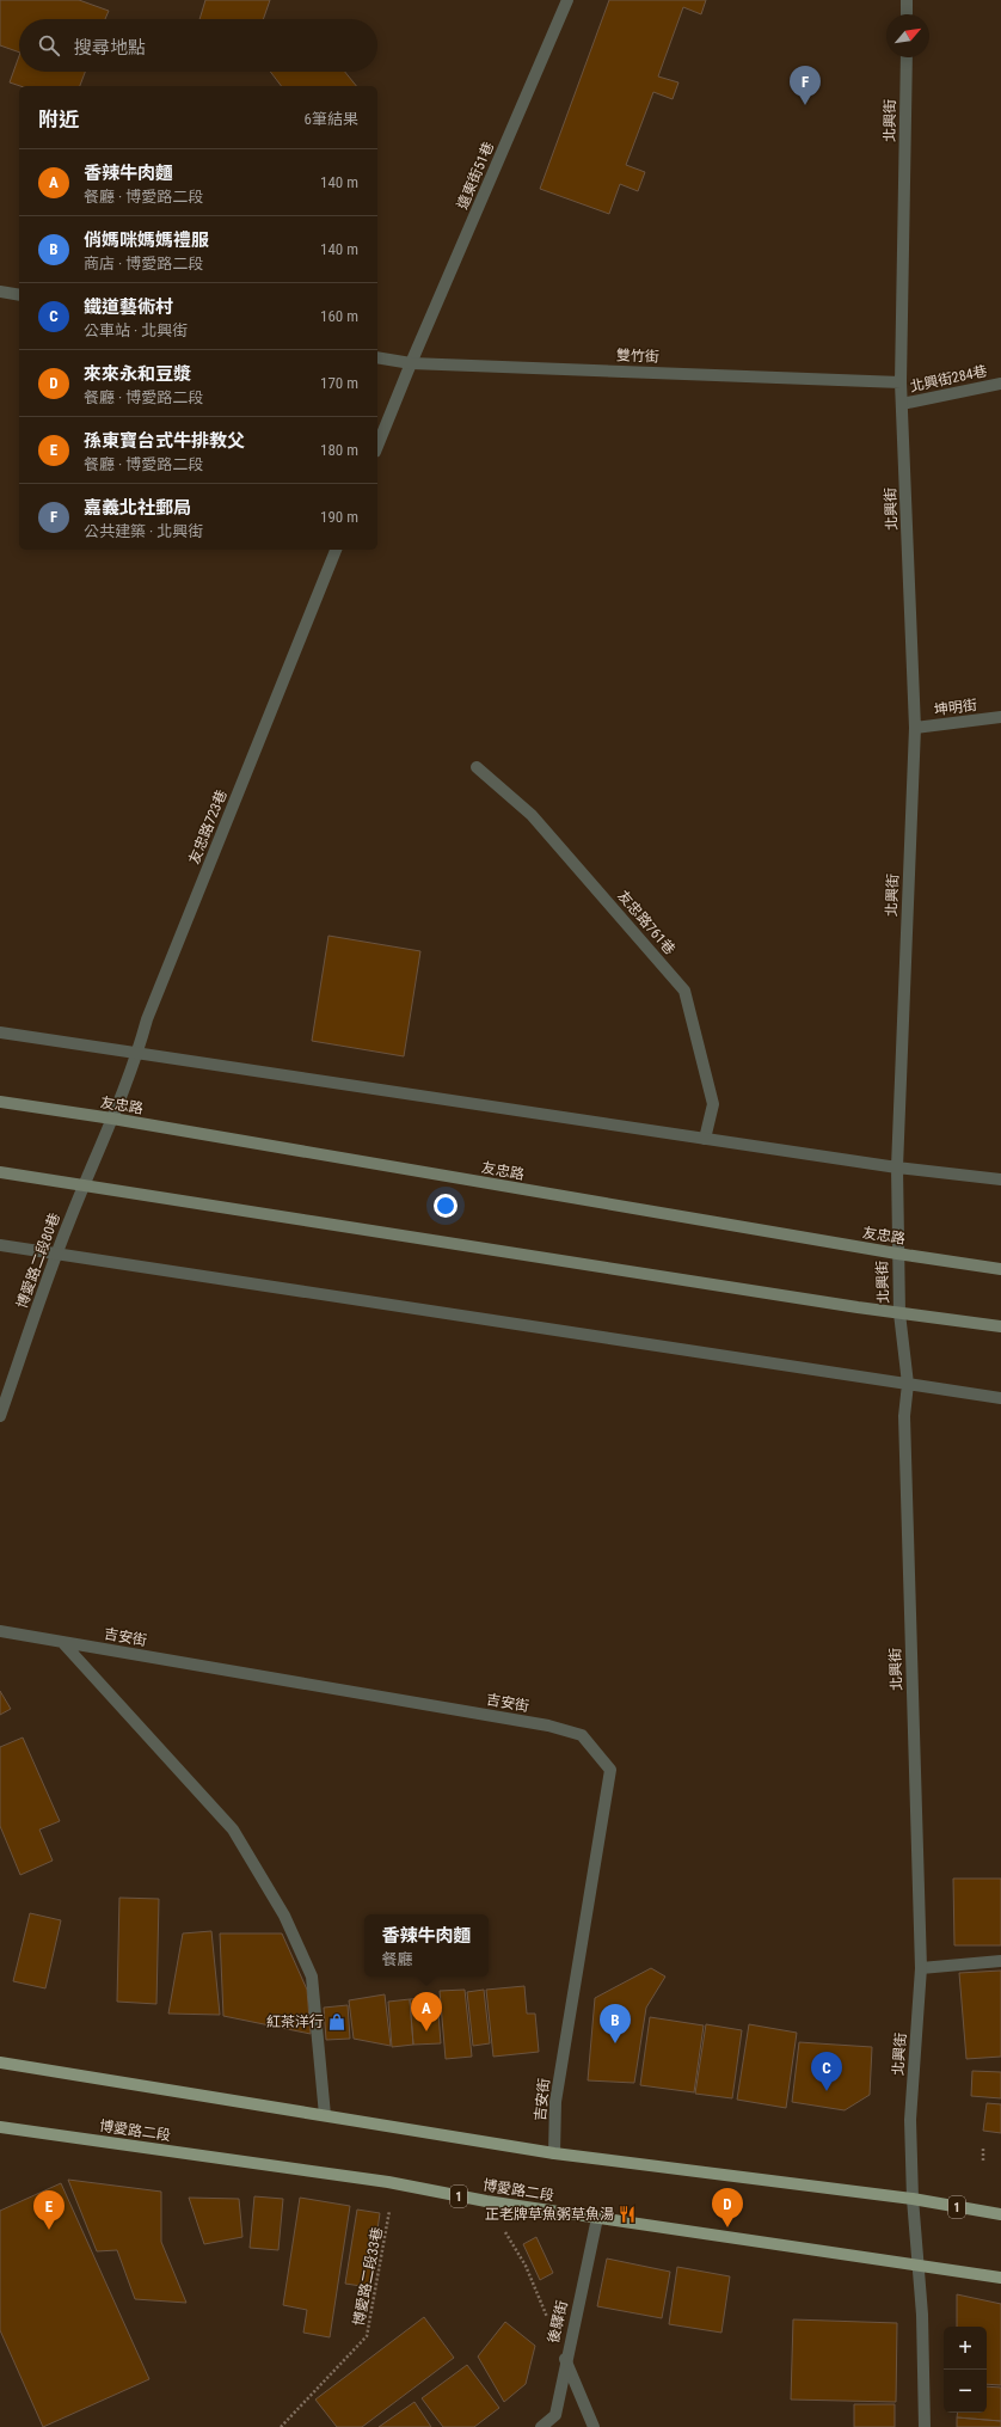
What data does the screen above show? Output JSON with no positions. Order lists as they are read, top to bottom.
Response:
{
  "streets": {
    "main road": ["博愛路二段", "1"],
    "street": [
      "北興街",
      "遠東街51巷",
      "雙竹街",
      "北興街284巷",
      "坤明街",
      "友忠路723巷",
      "友忠路761巷",
      "友忠路",
      "博愛路二段80巷",
      "吉安街",
      "後驛街"
    ],
    "path": ["博愛路二段33巷"]
  },
  "crossings": [
    ["北興街", "雙竹街"],
    ["北興街", "北興街284巷"],
    ["北興街", "坤明街"],
    ["北興街", "友忠路"],
    ["北興街", "博愛路二段"],
    ["北興街", "1"],
    ["遠東街51巷", "雙竹街"],
    ["友忠路723巷", "友忠路"],
    ["友忠路723巷", "博愛路二段80巷"],
    ["友忠路", "博愛路二段80巷"],
    ["吉安街", "1"],
    ["博愛路二段", "1"],
    ["博愛路二段", "博愛路二段33巷"],
    ["博愛路二段", "後驛街"]
  ],
  "places": {
    "shop": ["紅茶洋行"],
    "restaurant": ["正老牌草魚粥草魚湯"]
  },
  "north": "top right",
  "page": {
    "search": "搜尋地點",
    "pins": [
      "F",
      "A",
      "B",
      "C",
      "D",
      "E"
    ],
    "heading": ["附近", "6筆結果"],
    "list": [
      {
        "mark": "A",
        "name": "香辣牛肉麵",
        "note": "餐廳 · 博愛路二段",
        "value": "140 m"
      },
      {
        "mark": "B",
        "name": "俏媽咪媽媽禮服",
        "note": "商店 · 博愛路二段",
        "value": "140 m"
      },
      {
        "mark": "C",
        "name": "鐵道藝術村",
        "note": "公車站 · 北興街",
        "value": "160 m"
      },
      {
        "mark": "D",
        "name": "來來永和豆漿",
        "note": "餐廳 · 博愛路二段",
        "value": "170 m"
      },
      {
        "mark": "E",
        "name": "孫東寶台式牛排教父",
        "note": "餐廳 · 博愛路二段",
        "value": "180 m"
      },
      {
        "mark": "F",
        "name": "嘉義北社郵局",
        "note": "公共建築 · 北興街",
        "value": "190 m"
      }
    ],
    "popup": ["香辣牛肉麵", "餐廳"],
    "map_buttons": ["+", "−"]
  }
}
